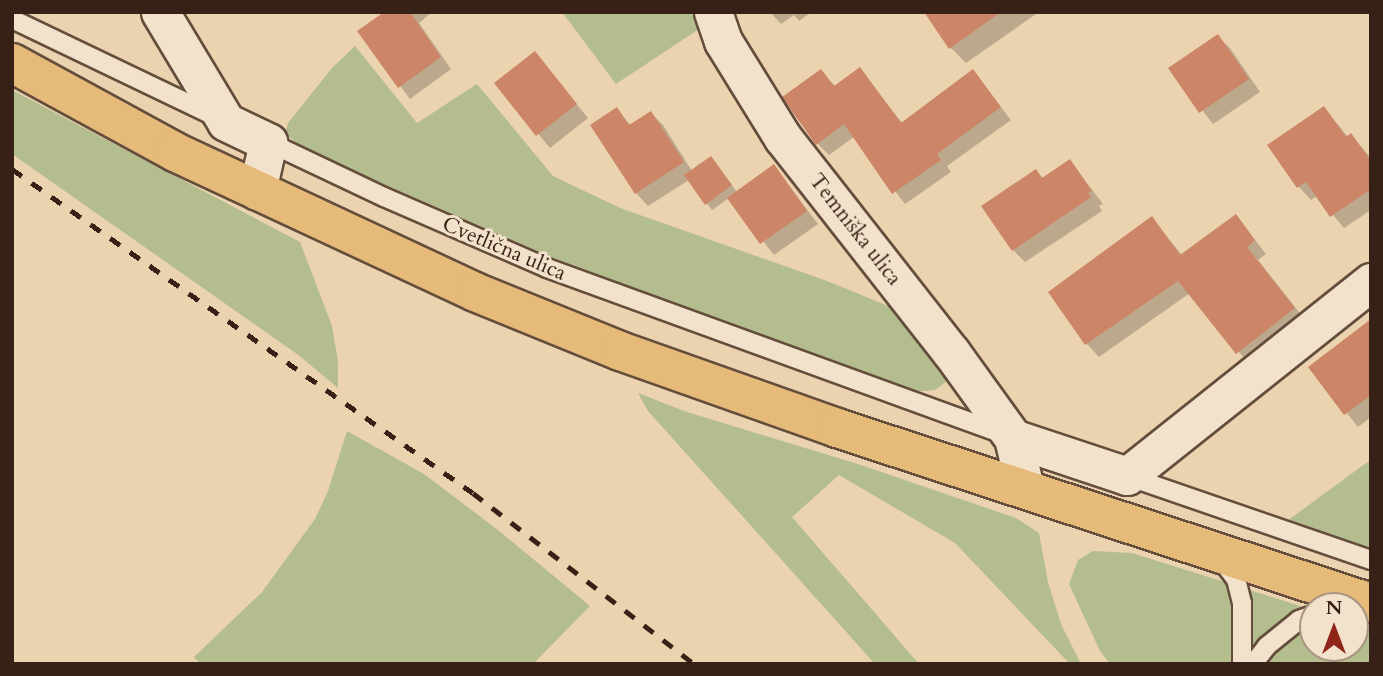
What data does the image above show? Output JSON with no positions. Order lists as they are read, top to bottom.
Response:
{
  "streets": {
    "street": ["Temniška ulica", "Cvetlična ulica"]
  },
  "crossings": [
    ["Temniška ulica", "Cvetlična ulica"]
  ],
  "north": "top"
}
